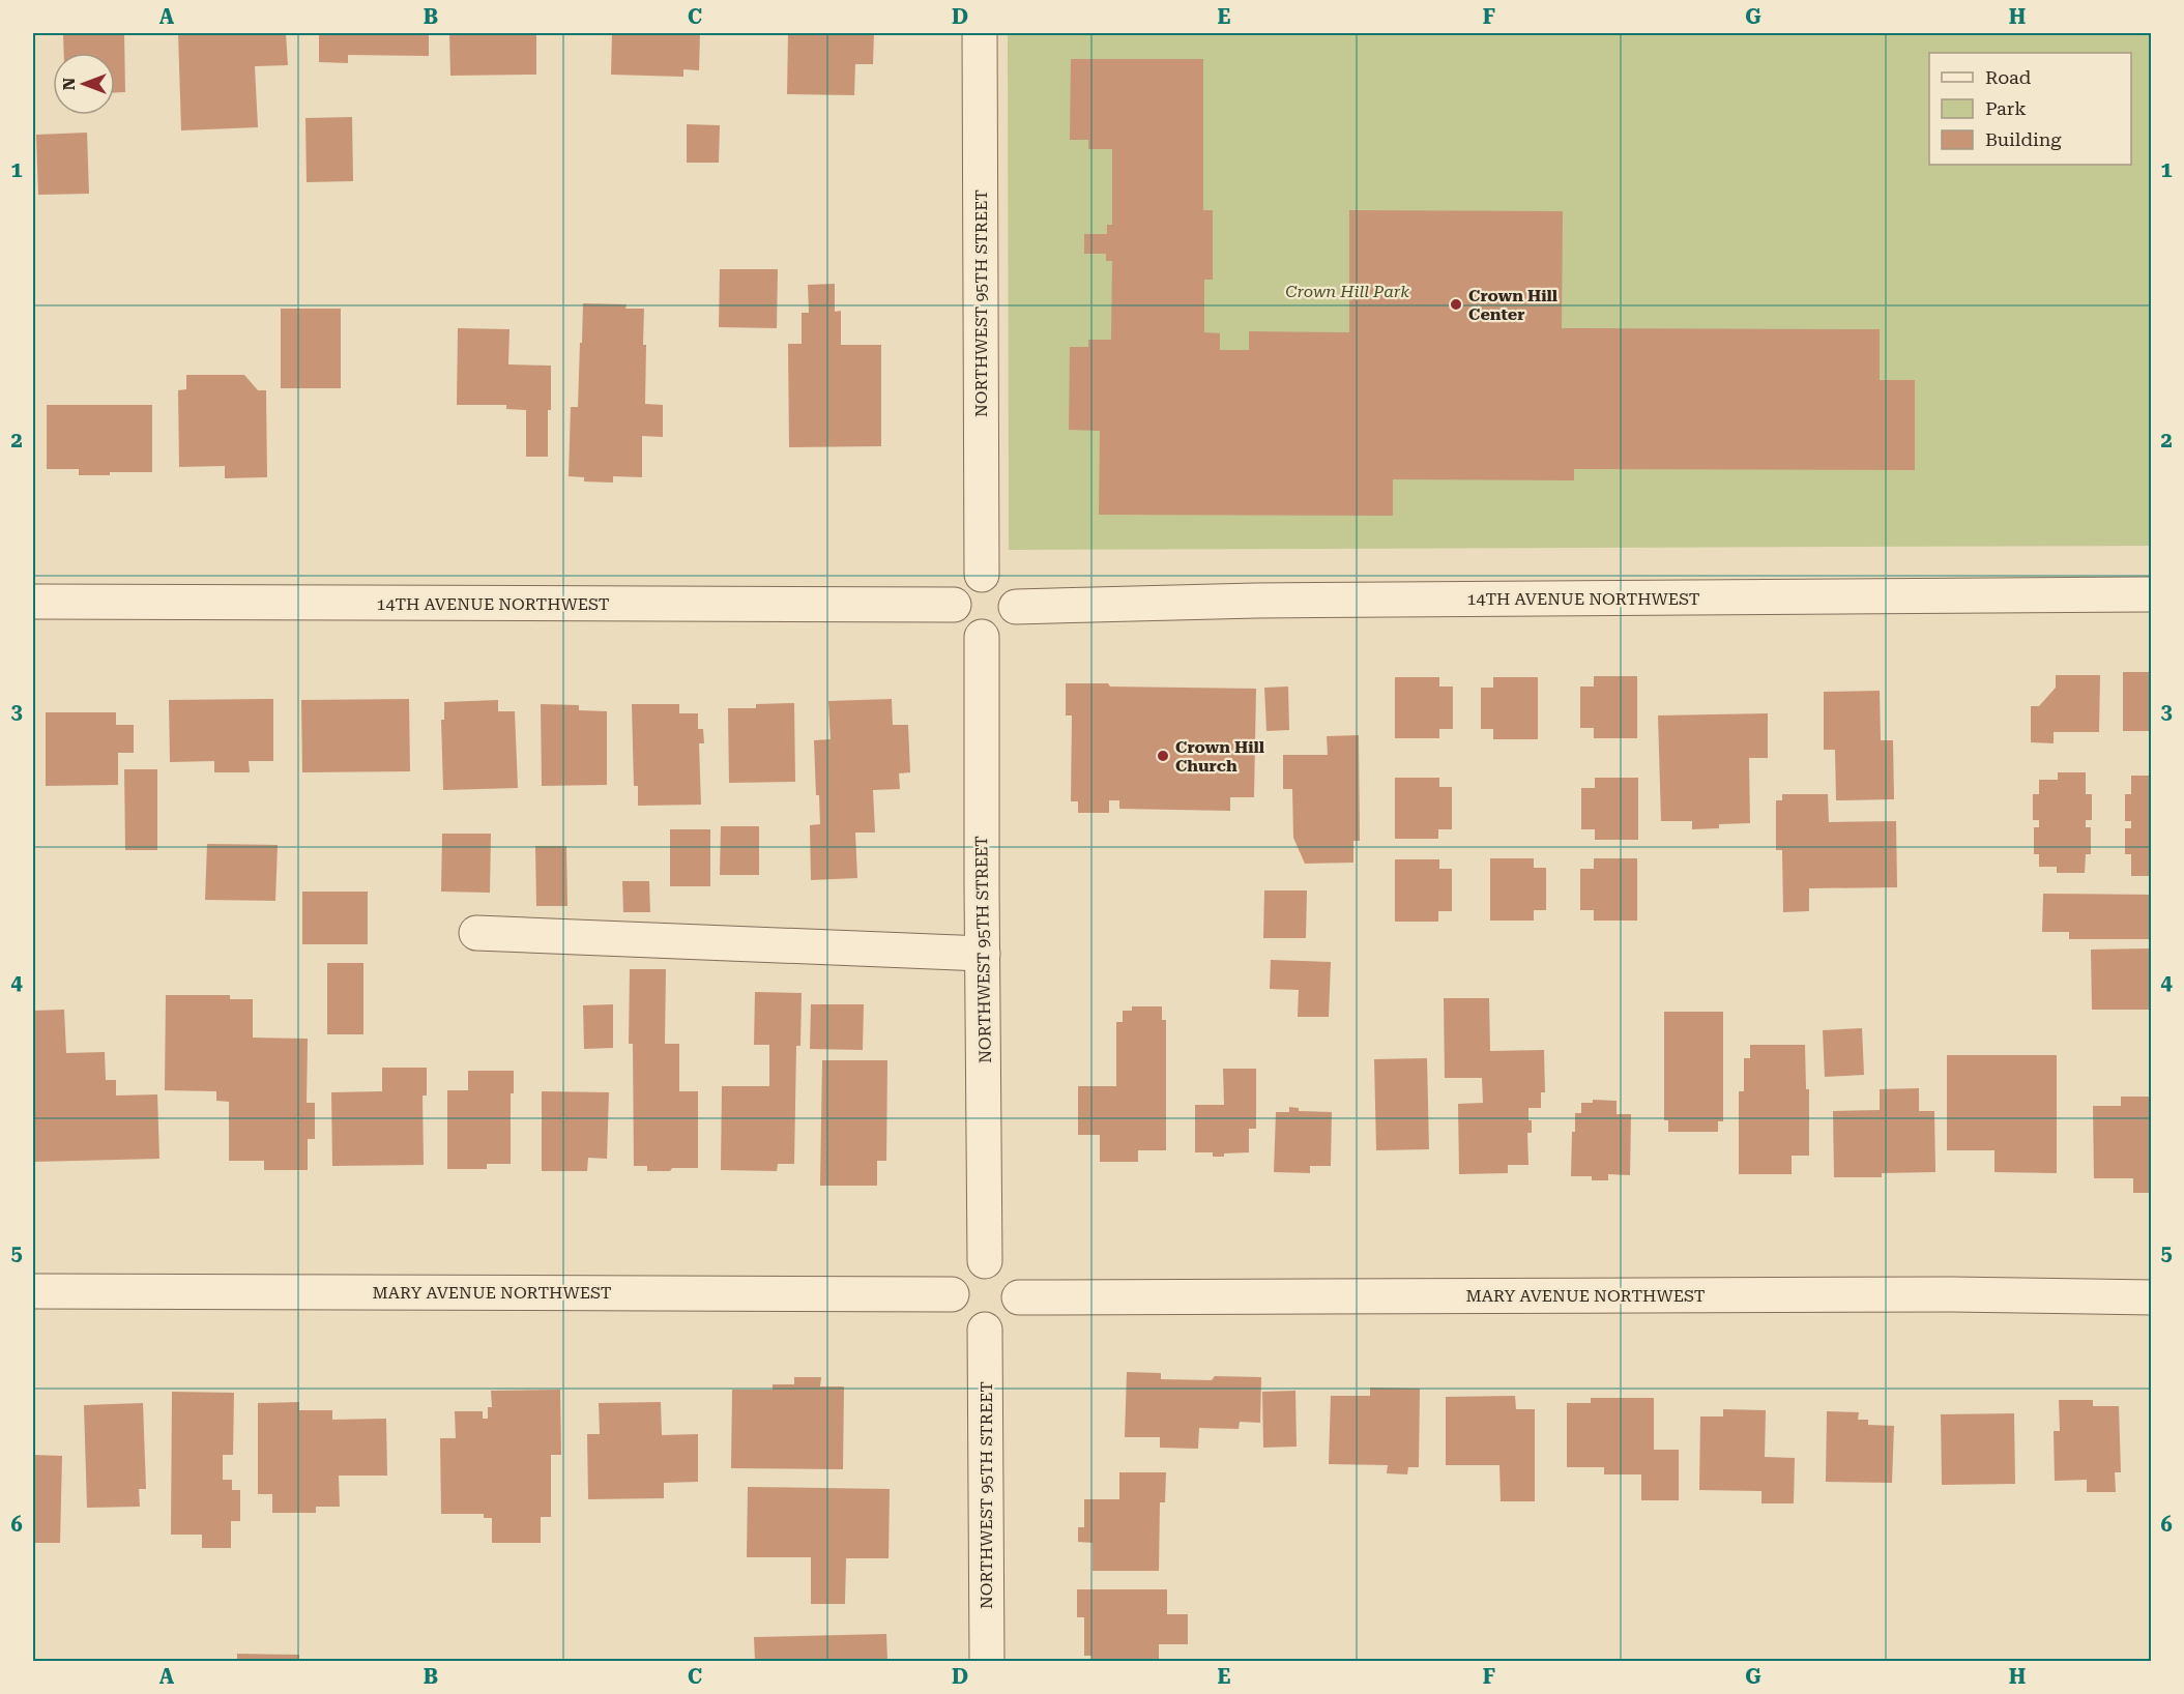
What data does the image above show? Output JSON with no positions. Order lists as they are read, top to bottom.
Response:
{
  "streets": {
    "street": ["NORTHWEST 95TH STREET", "14TH AVENUE NORTHWEST", "MARY AVENUE NORTHWEST"]
  },
  "crossings": [
    ["NORTHWEST 95TH STREET", "14TH AVENUE NORTHWEST"],
    ["NORTHWEST 95TH STREET", "MARY AVENUE NORTHWEST"]
  ],
  "parks": ["Crown Hill Park"],
  "places": ["Crown Hill Center", "Crown Hill Church"],
  "legend": ["Road", "Park", "Building"],
  "north": "left",
  "grid": {
    "columns": [
      "A",
      "B",
      "C",
      "D",
      "E",
      "F",
      "G",
      "H"
    ],
    "rows": [
      "1",
      "2",
      "3",
      "4",
      "5",
      "6"
    ]
  }
}
